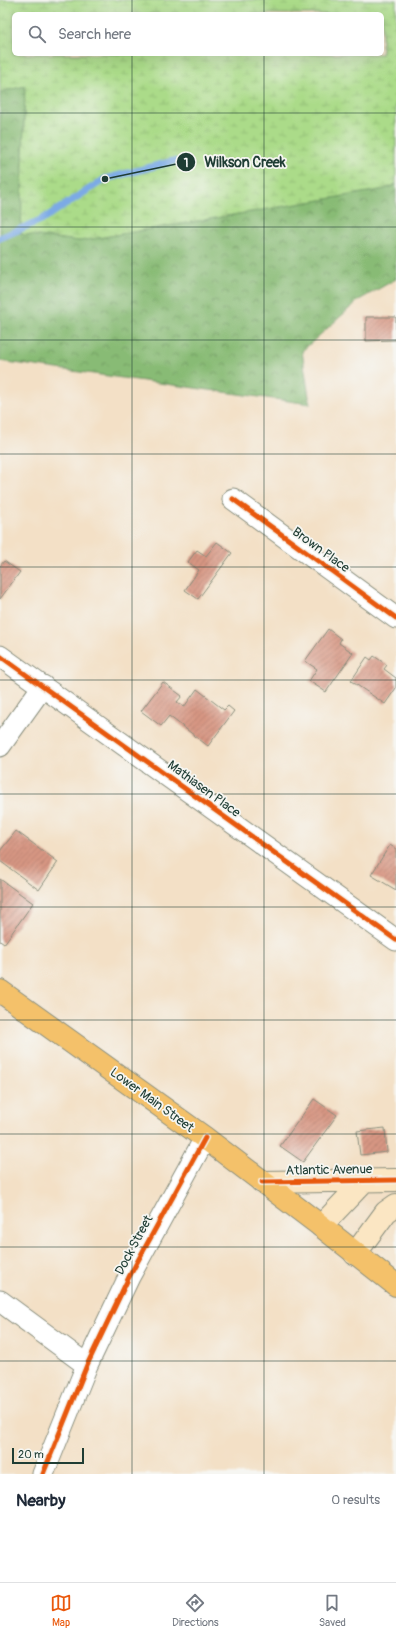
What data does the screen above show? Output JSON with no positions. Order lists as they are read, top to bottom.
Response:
{
  "streets": {
    "main road": ["Lower Main Street"],
    "street": [
      "Brown Place",
      "Mathiasen Place",
      "Atlantic Avenue",
      "Dock Street"
    ]
  },
  "crossings": [
    ["Lower Main Street", "Atlantic Avenue"],
    ["Lower Main Street", "Dock Street"]
  ],
  "places": ["Wilkson Creek"],
  "scale_bar": "20 m",
  "page": {
    "search": "Search here",
    "scale": "20 m",
    "heading": ["Nearby", "0 results"],
    "nav": ["Map", "Directions", "Saved"]
  }
}
